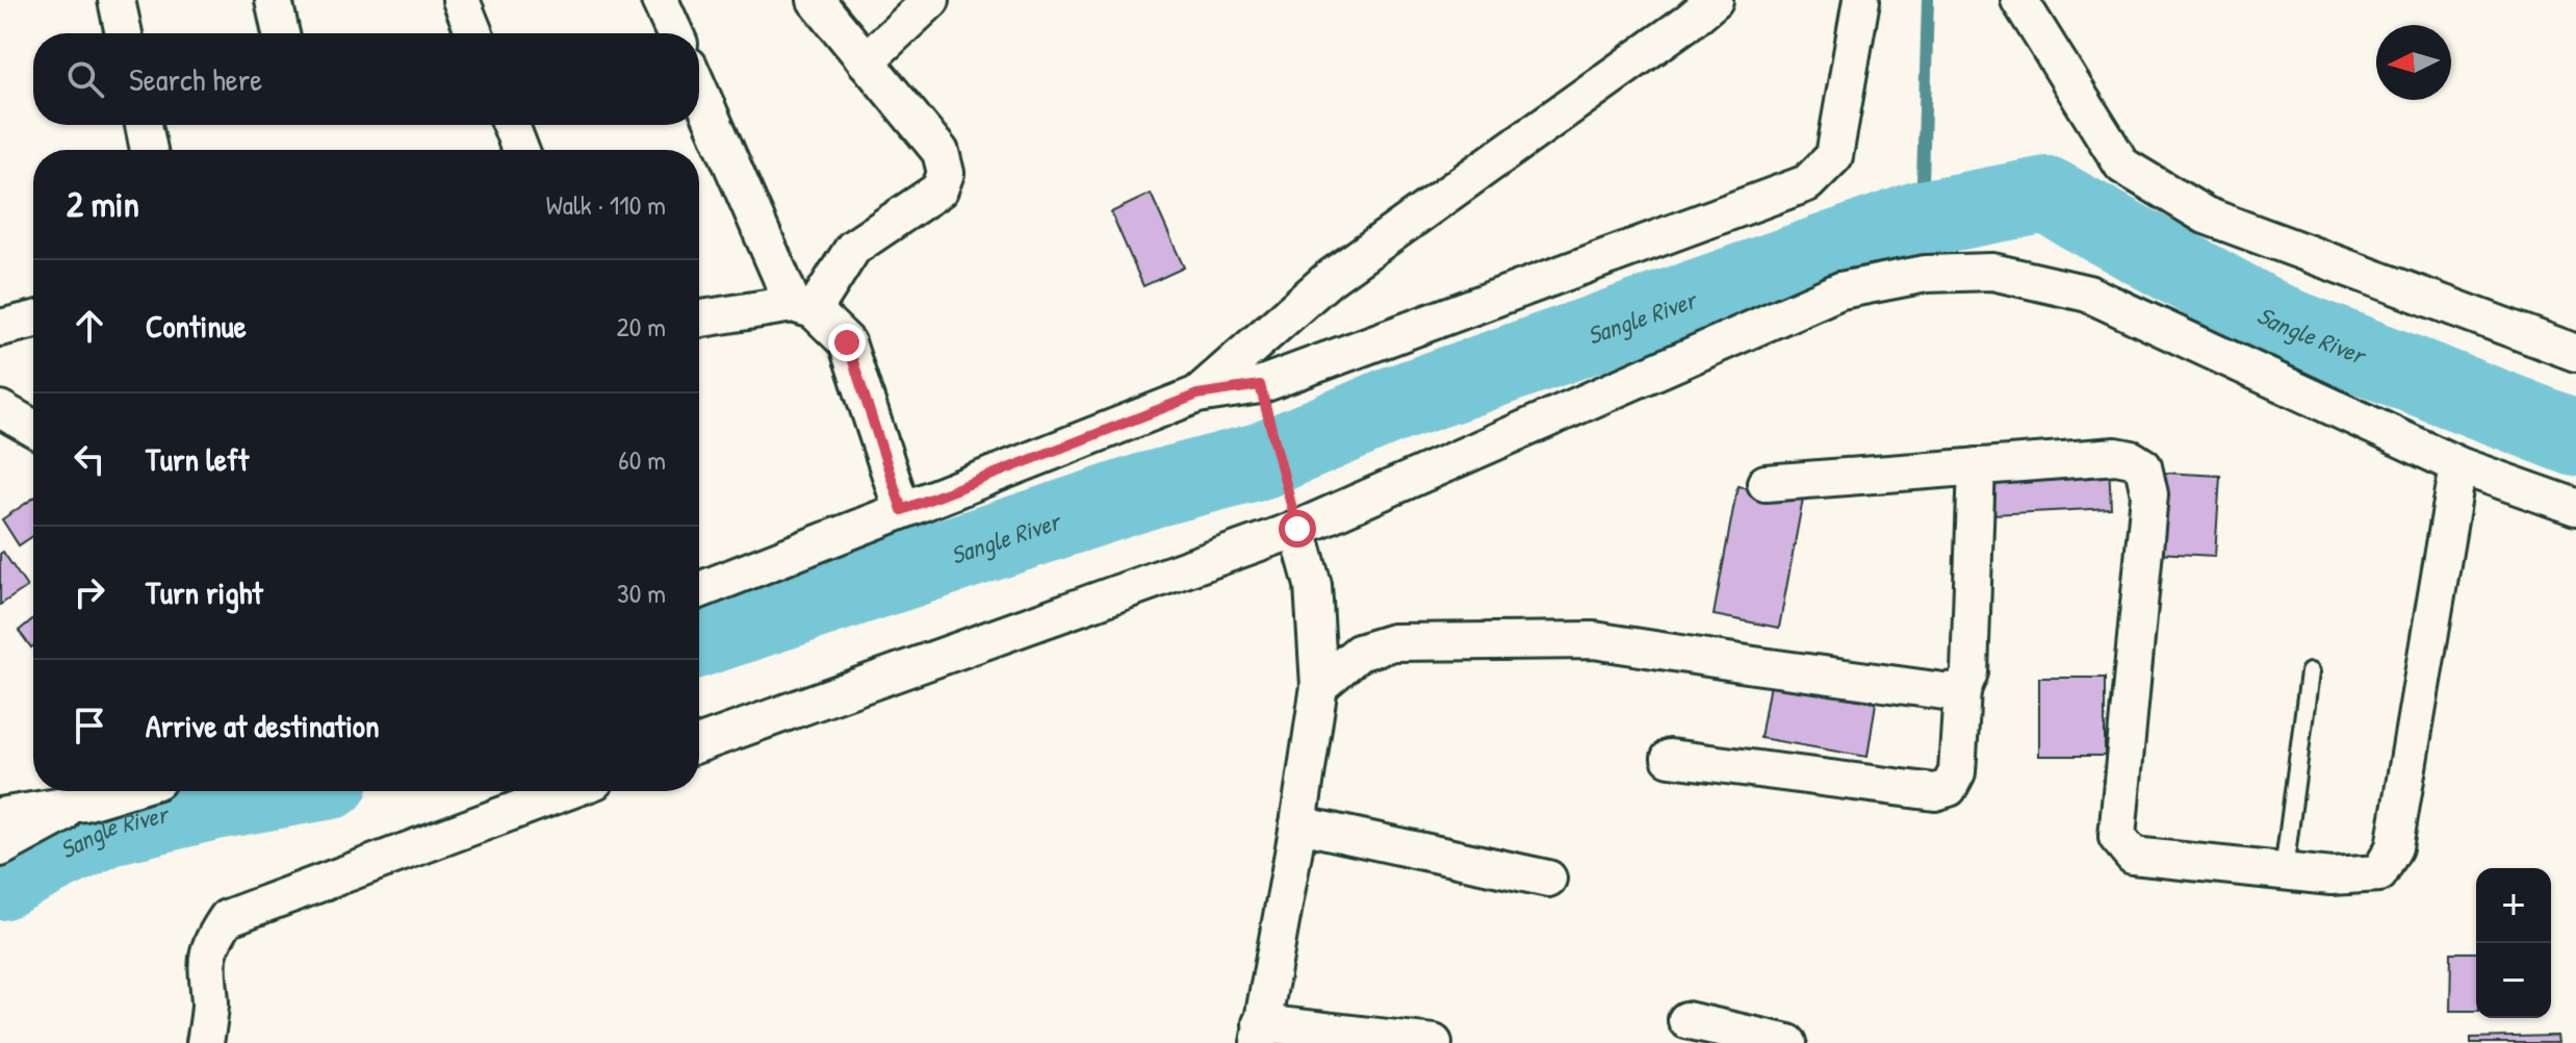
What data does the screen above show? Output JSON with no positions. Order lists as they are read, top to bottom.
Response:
{
  "water": ["Sangle River"],
  "north": "left",
  "page": {
    "search": "Search here",
    "heading": ["2 min", "Walk · 110 m"],
    "list": [
      ["Continue", "20 m"],
      ["Turn left", "60 m"],
      ["Turn right", "30 m"],
      "Arrive at destination"
    ],
    "map_buttons": ["+", "−"]
  }
}
